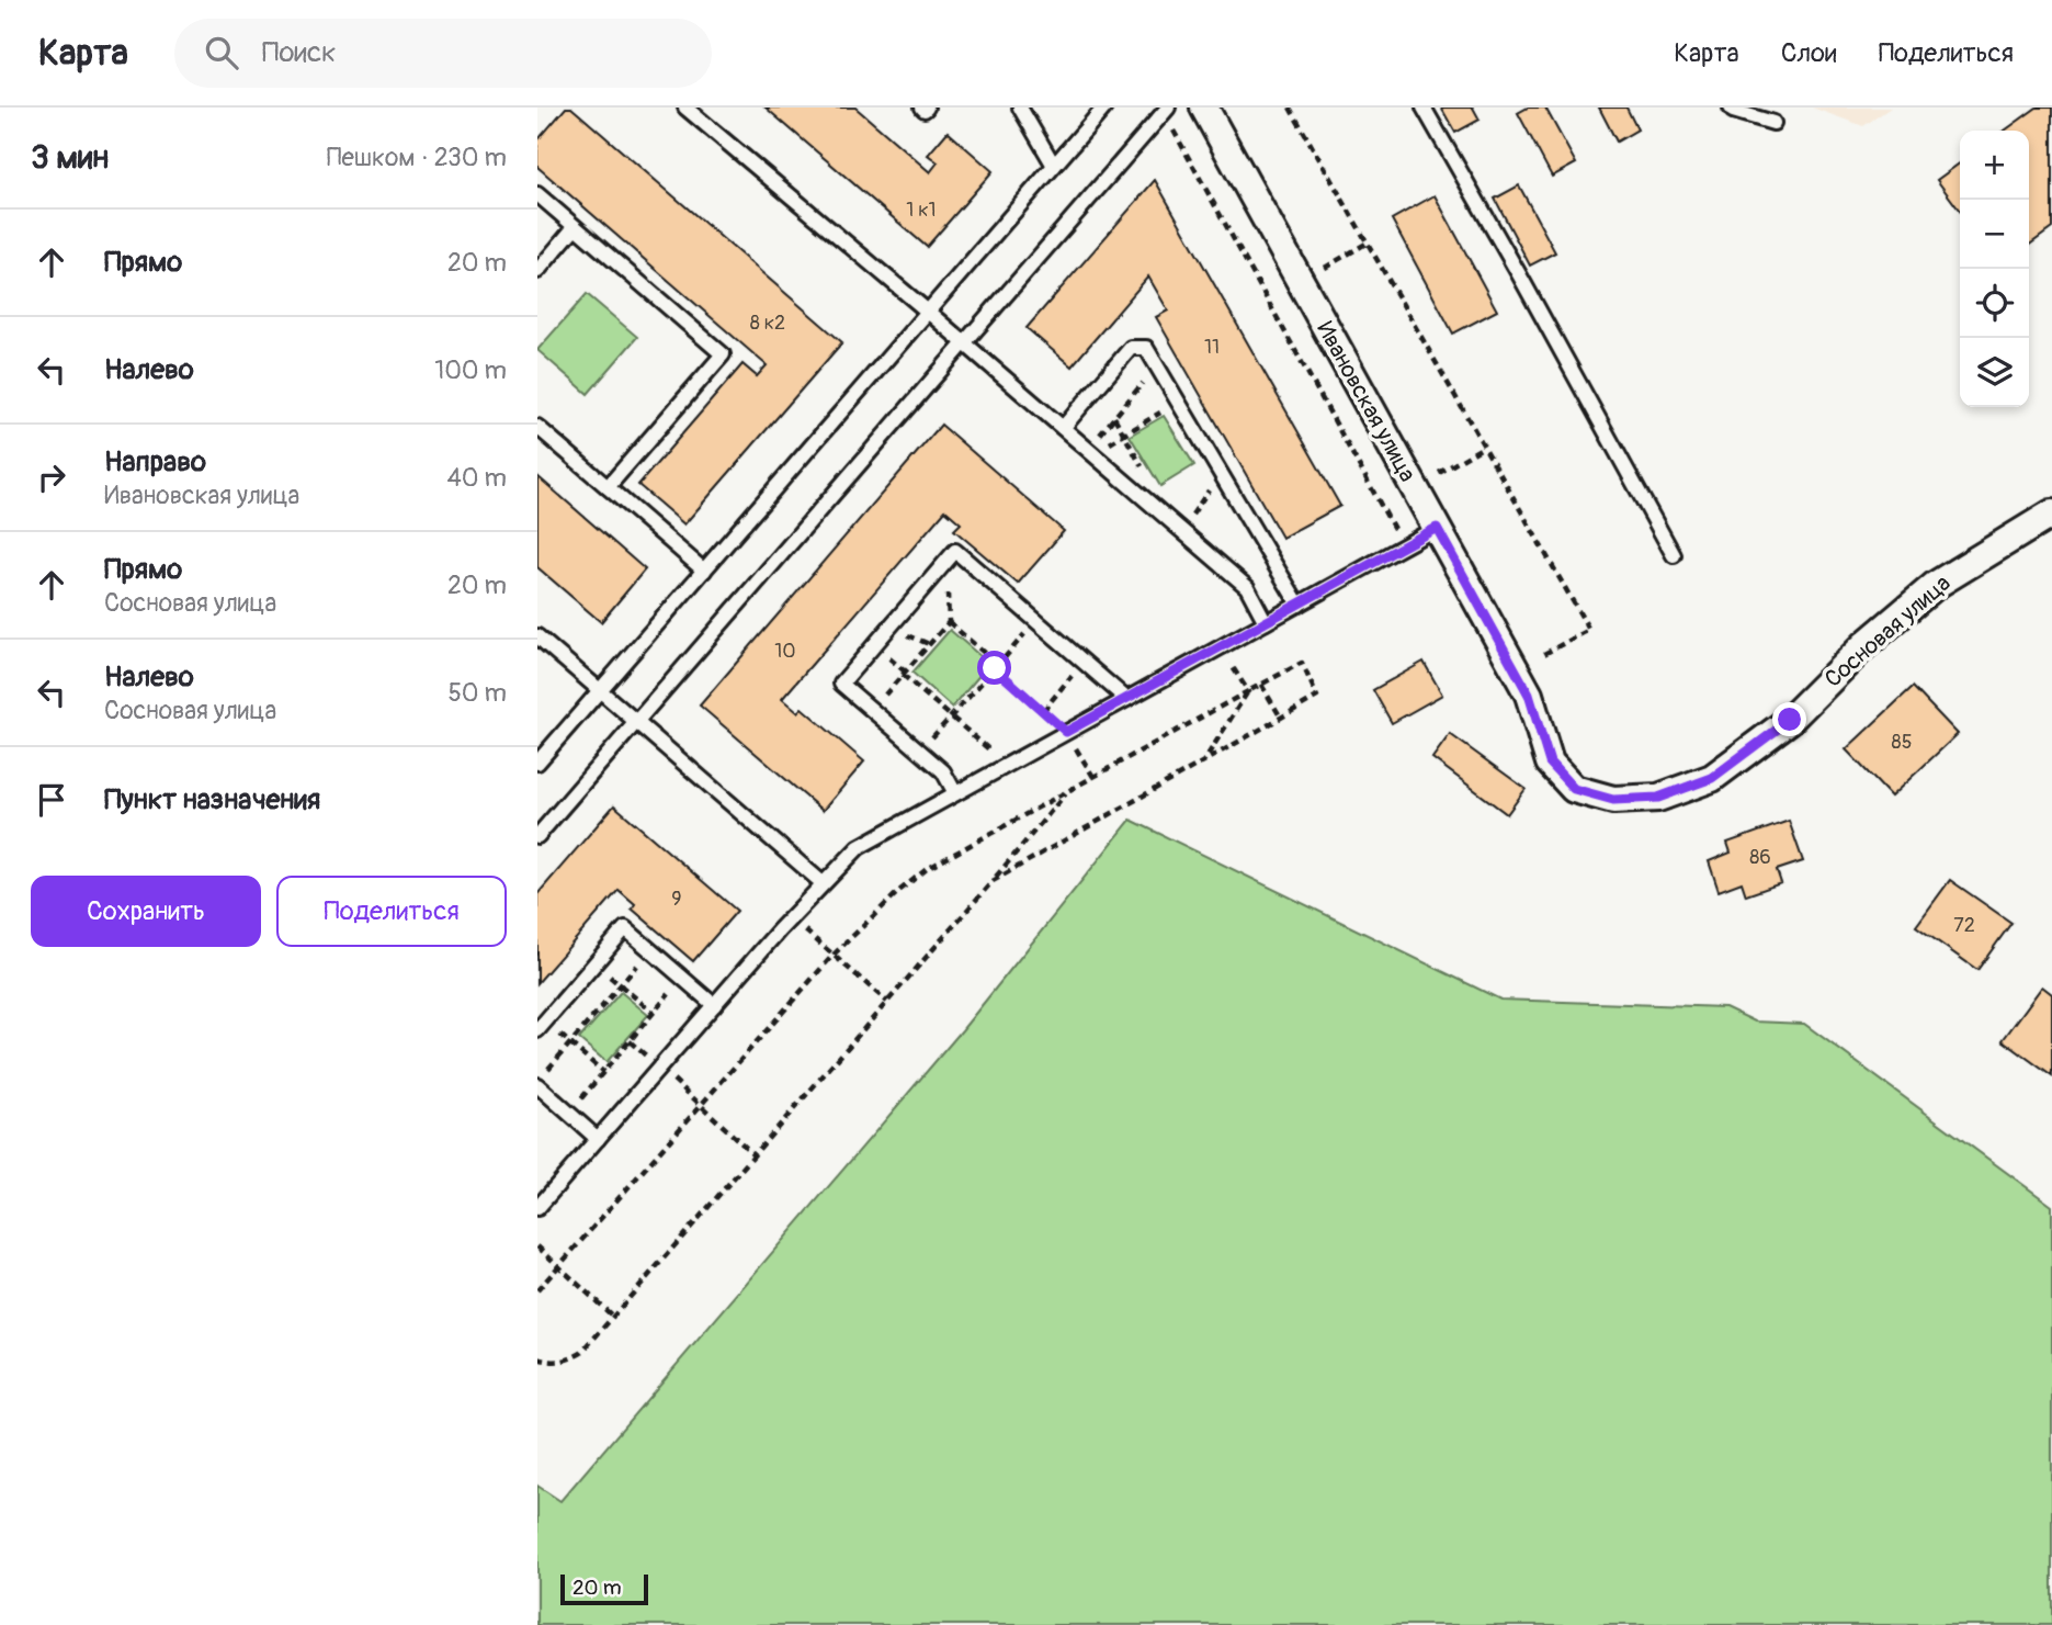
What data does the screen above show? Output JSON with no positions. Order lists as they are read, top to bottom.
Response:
{
  "streets": {
    "street": ["Ивановская улица", "Сосновая улица"]
  },
  "crossings": [
    ["Ивановская улица", "Сосновая улица"]
  ],
  "house_numbers": [
    "1 к1",
    "8 к2",
    "11",
    "10",
    "85",
    "86",
    "9",
    "72"
  ],
  "scale_bar": "20 m",
  "page": {
    "header": "Карта",
    "search": "Поиск",
    "nav": ["Карта", "Слои", "Поделиться"],
    "heading": ["3 мин", "Пешком · 230 m"],
    "map_buttons": ["+", "−"],
    "list": [
      ["Прямо", "20 m"],
      ["Налево", "100 m"],
      ["Направо", "Ивановская улица", "40 m"],
      ["Прямо", "Сосновая улица", "20 m"],
      ["Налево", "Сосновая улица", "50 m"],
      "Пункт назначения"
    ],
    "buttons": ["Сохранить", "Поделиться"],
    "scale": "20 m"
  }
}
